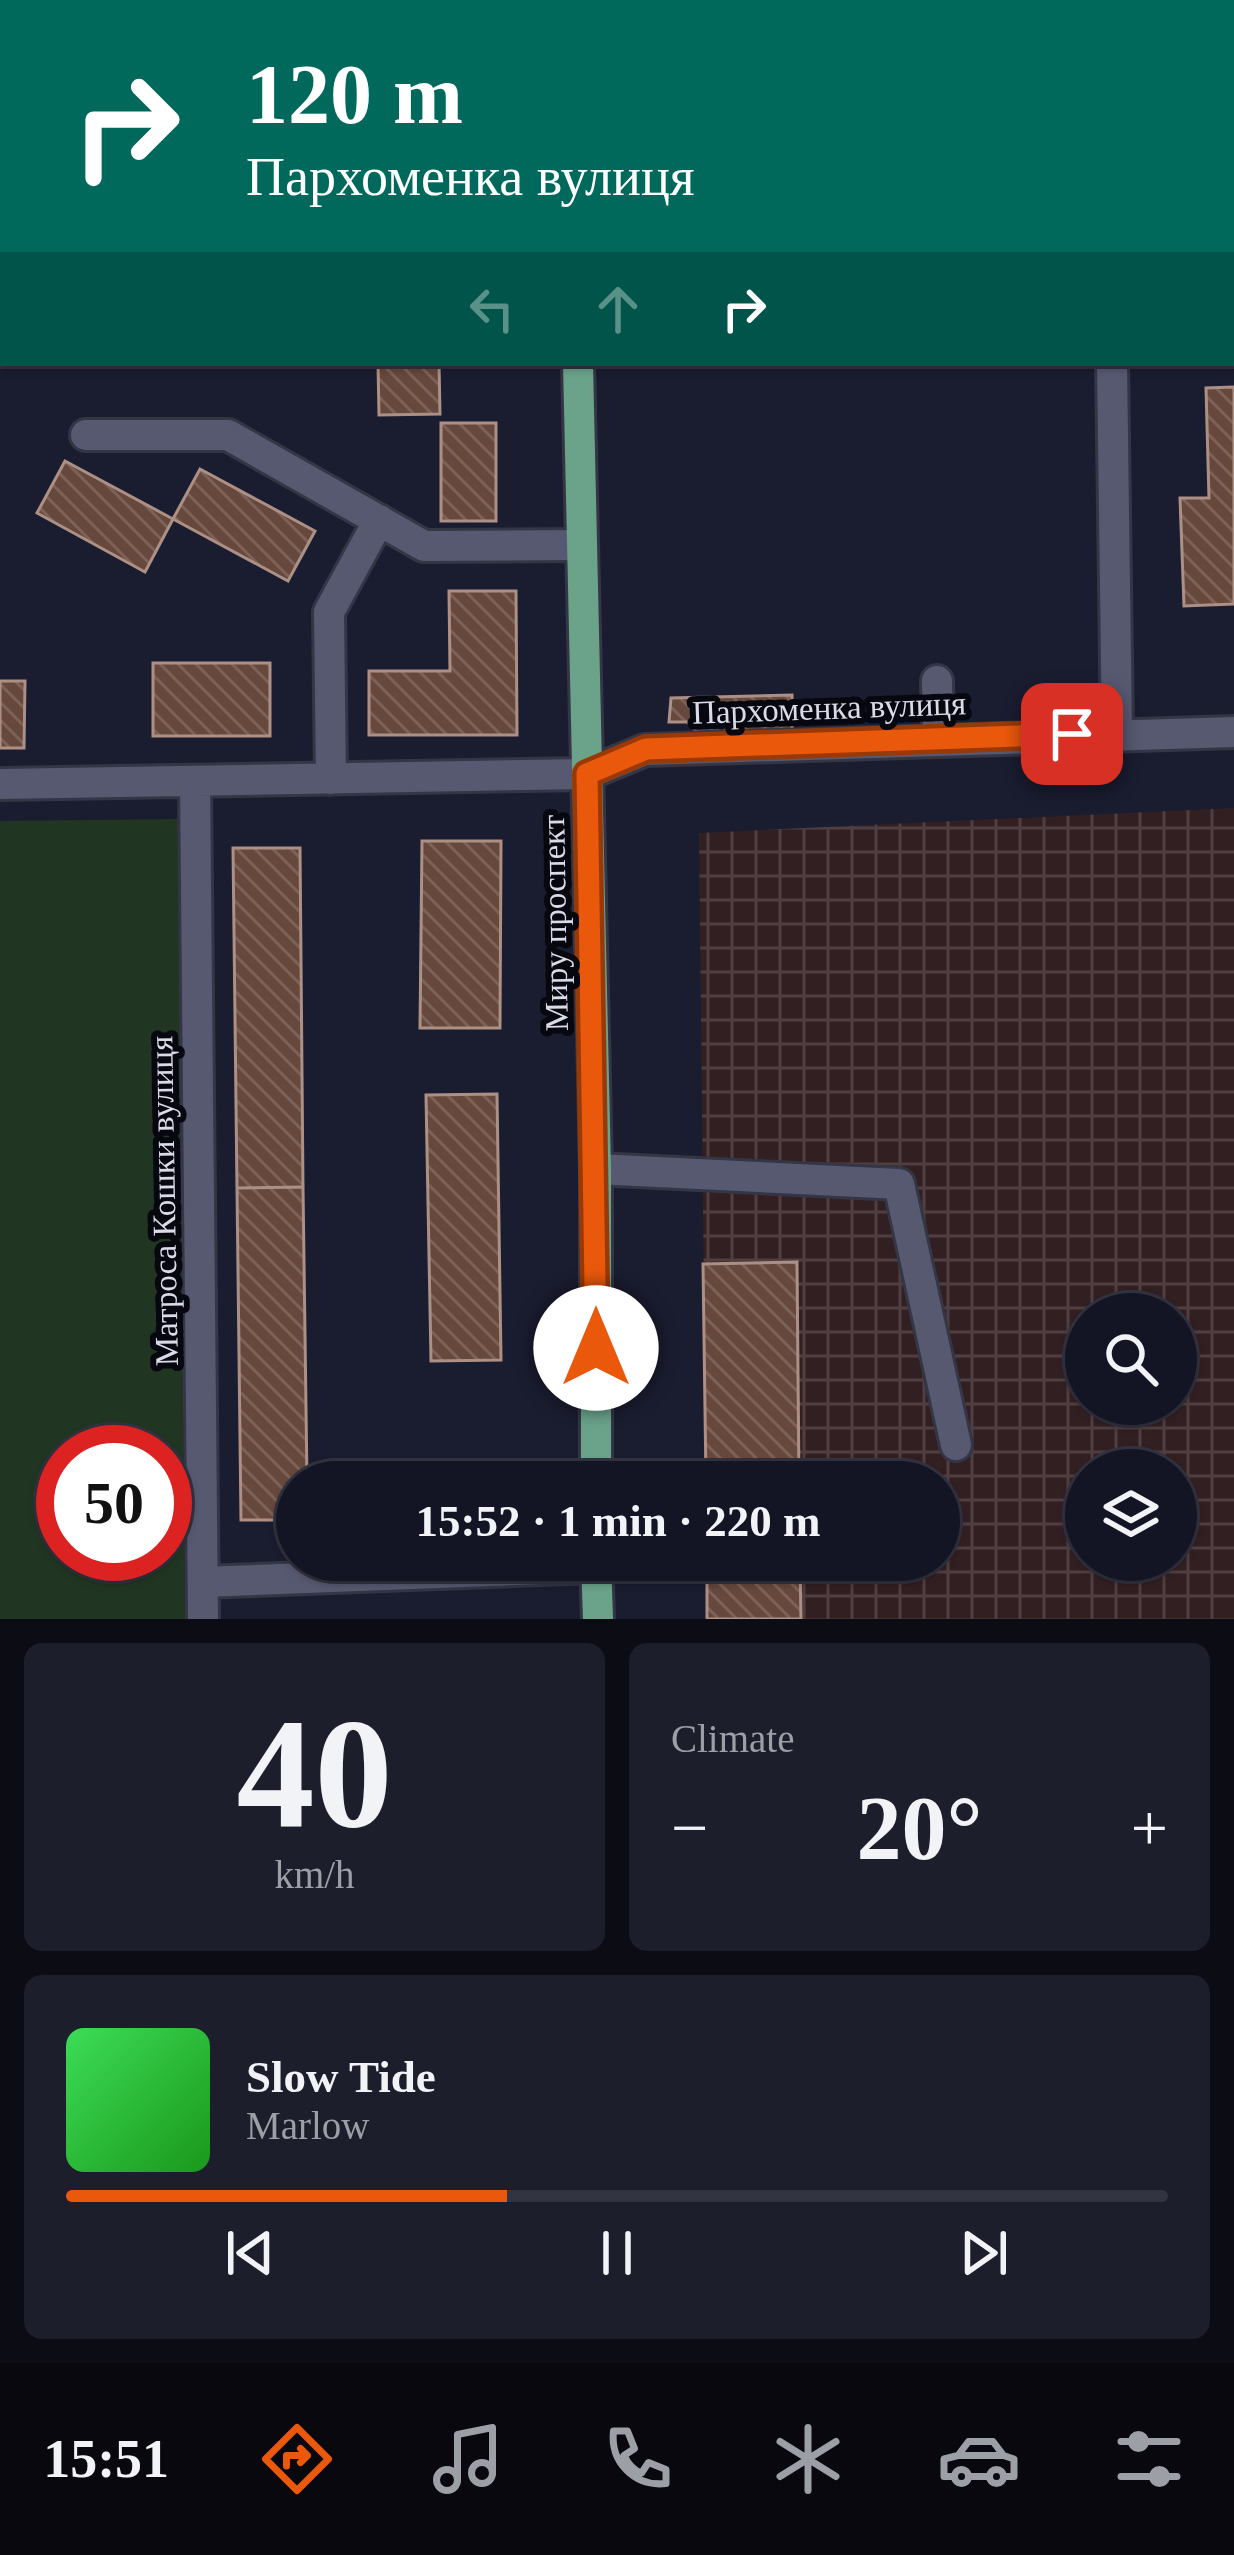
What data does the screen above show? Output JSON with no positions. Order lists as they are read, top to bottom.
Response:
{
  "streets": {
    "main road": ["Миру проспект"],
    "street": ["Пархоменка вулиця", "Матроса Кошки вулиця"]
  },
  "crossings": [
    ["Пархоменка вулиця", "Миру проспект"],
    ["Пархоменка вулиця", "Матроса Кошки вулиця"]
  ],
  "page": {
    "turn": ["120 m", "Пархоменка вулиця"],
    "limit": "50",
    "trip": "15:52 · 1 min · 220 m",
    "tile": [
      ["40", "km/h"],
      "Climate"
    ],
    "heat": ["−", "20°", "+"],
    "song": ["Slow Tide", "Marlow"],
    "tabs": "15:51"
  }
}
